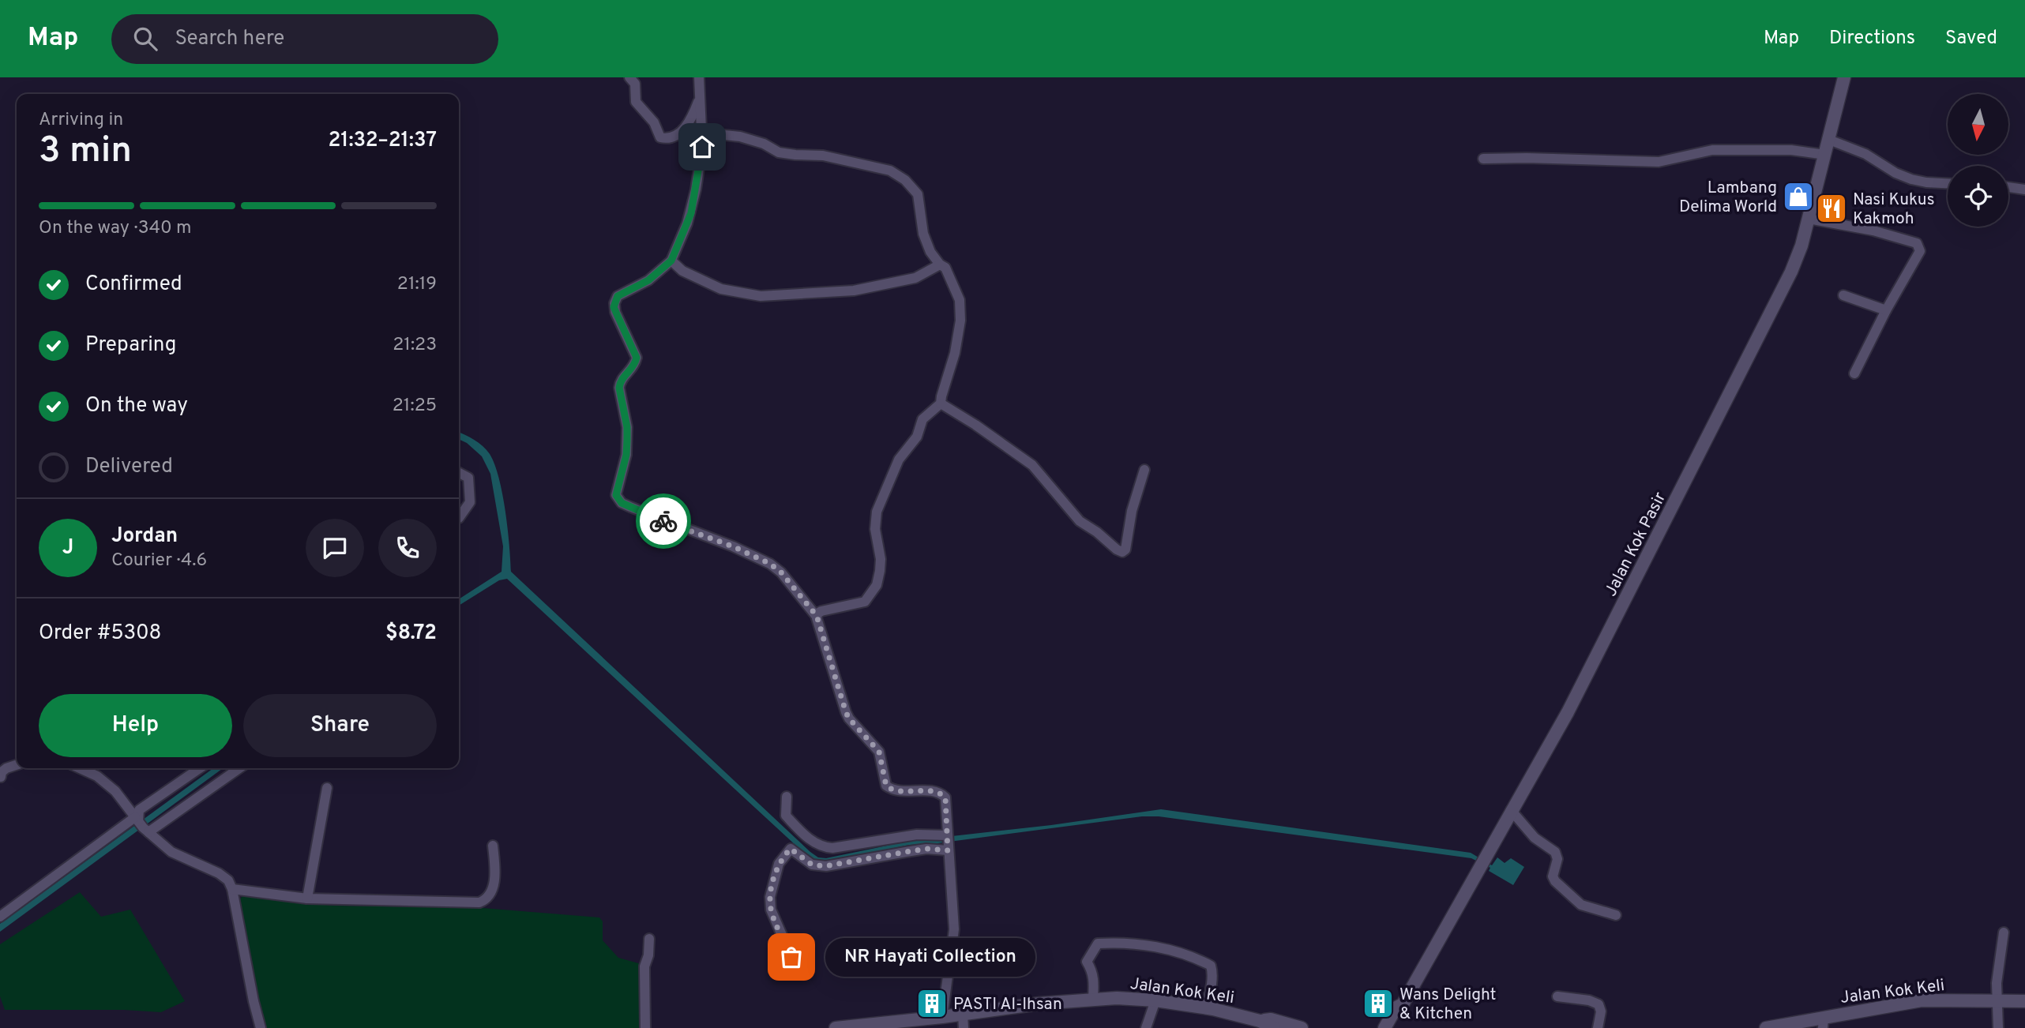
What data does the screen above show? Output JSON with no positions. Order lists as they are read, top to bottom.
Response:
{
  "streets": {
    "street": ["Jalan Kok Pasir", "Jalan Kok Keli"]
  },
  "places": {
    "shop": ["Lambang Delima World"],
    "restaurant": ["Nasi Kukus Kakmoh"],
    "other": ["NR Hayati Collection"],
    "building": ["PASTI Al-Ihsan", "Wans Delight & Kitchen"]
  },
  "north": "bottom",
  "page": {
    "header": "Map",
    "search": "Search here",
    "nav": ["Map", "Directions", "Saved"],
    "heading": ["3 min", "Arriving in", "21:32–21:37"],
    "panel": [
      "Jordan",
      "Courier · 4.6",
      "Order #5308",
      "$8.72"
    ],
    "bar": "On the way · 340 m",
    "list": [
      ["Confirmed", "21:19"],
      ["Preparing", "21:23"],
      ["On the way", "21:25"],
      "Delivered"
    ],
    "round": "J",
    "buttons": ["Help", "Share"],
    "bubble": "NR Hayati Collection"
  }
}
